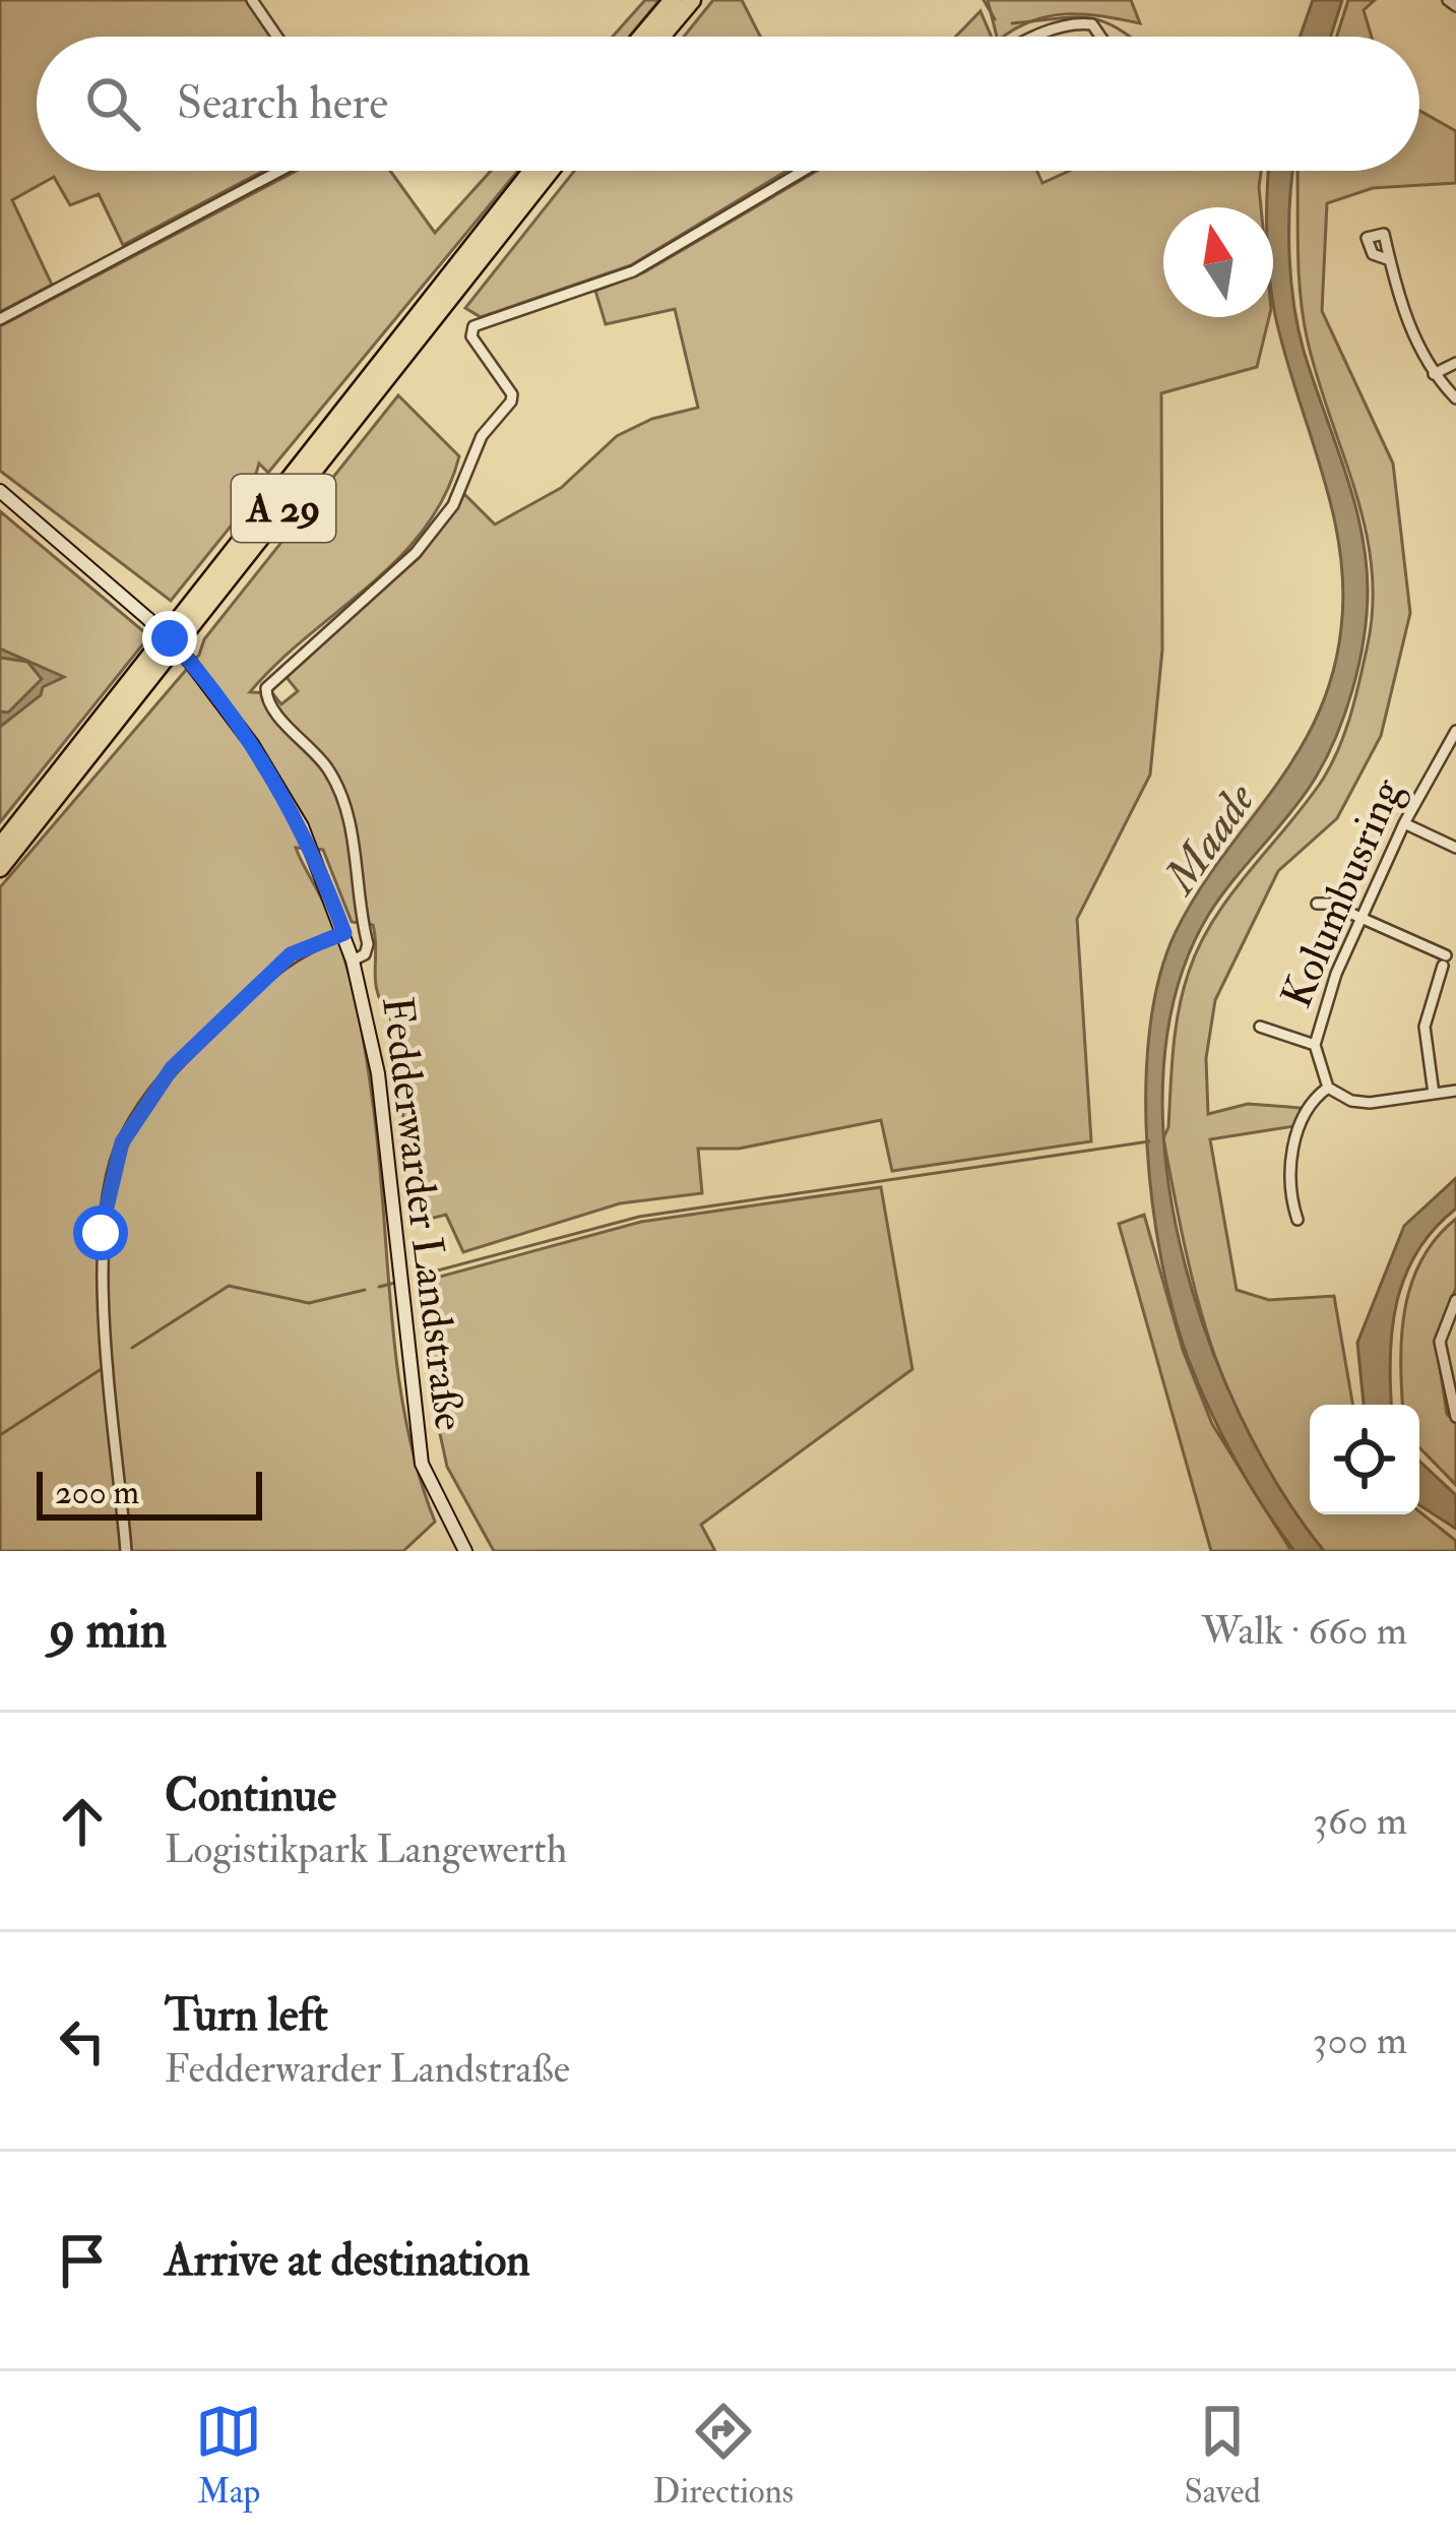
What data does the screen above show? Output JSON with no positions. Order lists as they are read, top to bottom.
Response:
{
  "streets": {
    "highway": ["A 29"],
    "street": ["Kolumbusring", "Fedderwarder Landstraße"]
  },
  "water": ["Maade"],
  "scale_bar": "200 m",
  "north": "top",
  "page": {
    "search": "Search here",
    "scale": "200 m",
    "heading": ["9 min", "Walk · 660 m"],
    "list": [
      ["Continue", "Logistikpark Langewerth", "360 m"],
      ["Turn left", "Fedderwarder Landstraße", "300 m"],
      "Arrive at destination"
    ],
    "nav": ["Map", "Directions", "Saved"]
  }
}
